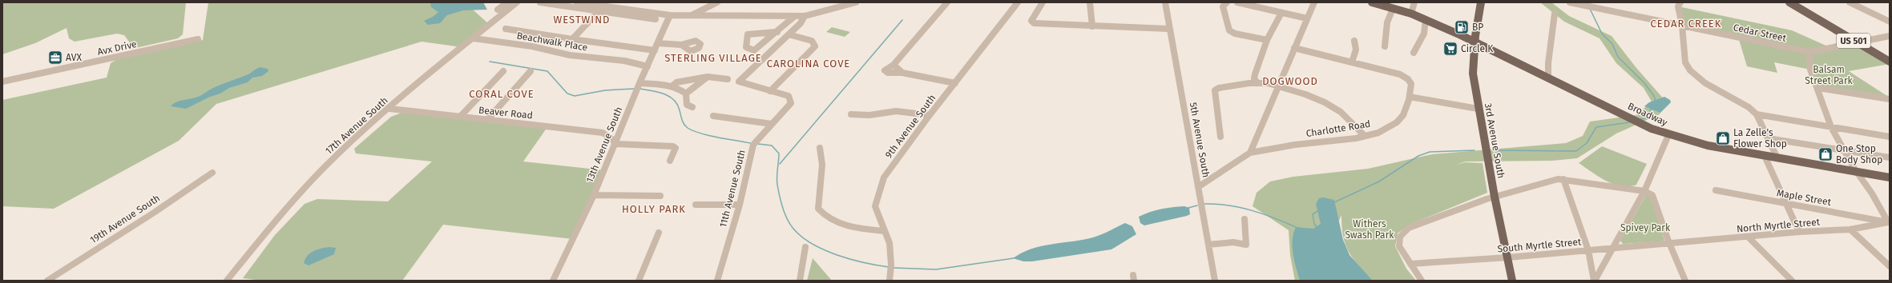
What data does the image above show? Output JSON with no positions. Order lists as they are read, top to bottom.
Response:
{
  "streets": {
    "main road": ["US 501", "Broadway", "3rd Avenue South"],
    "street": [
      "Cedar Street",
      "Beachwalk Place",
      "Avx Drive",
      "Beaver Road",
      "17th Avenue South",
      "9th Avenue South",
      "Charlotte Road",
      "5th Avenue South",
      "13th Avenue South",
      "11th Avenue South",
      "Maple Street",
      "19th Avenue South",
      "North Myrtle Street",
      "South Myrtle Street"
    ]
  },
  "crossings": [
    ["Cedar Street", "US 501"],
    ["Beachwalk Place", "17th Avenue South"],
    ["Beachwalk Place", "13th Avenue South"],
    ["Beaver Road", "17th Avenue South"],
    ["Beaver Road", "13th Avenue South"],
    ["Broadway", "3rd Avenue South"],
    ["3rd Avenue South", "South Myrtle Street"],
    ["Maple Street", "North Myrtle Street"],
    ["North Myrtle Street", "South Myrtle Street"]
  ],
  "districts": [
    "WESTWIND",
    "CEDAR CREEK",
    "STERLING VILLAGE",
    "CAROLINA COVE",
    "DOGWOOD",
    "CORAL COVE",
    "HOLLY PARK"
  ],
  "parks": ["Balsam Street Park", "Withers Swash Park", "Spivey Park"],
  "places": {
    "fuel station": ["BP"],
    "supermarket": ["Circle K"],
    "office": ["AVX"],
    "shop": ["La Zelle's Flower Shop", "One Stop Body Shop"]
  }
}
